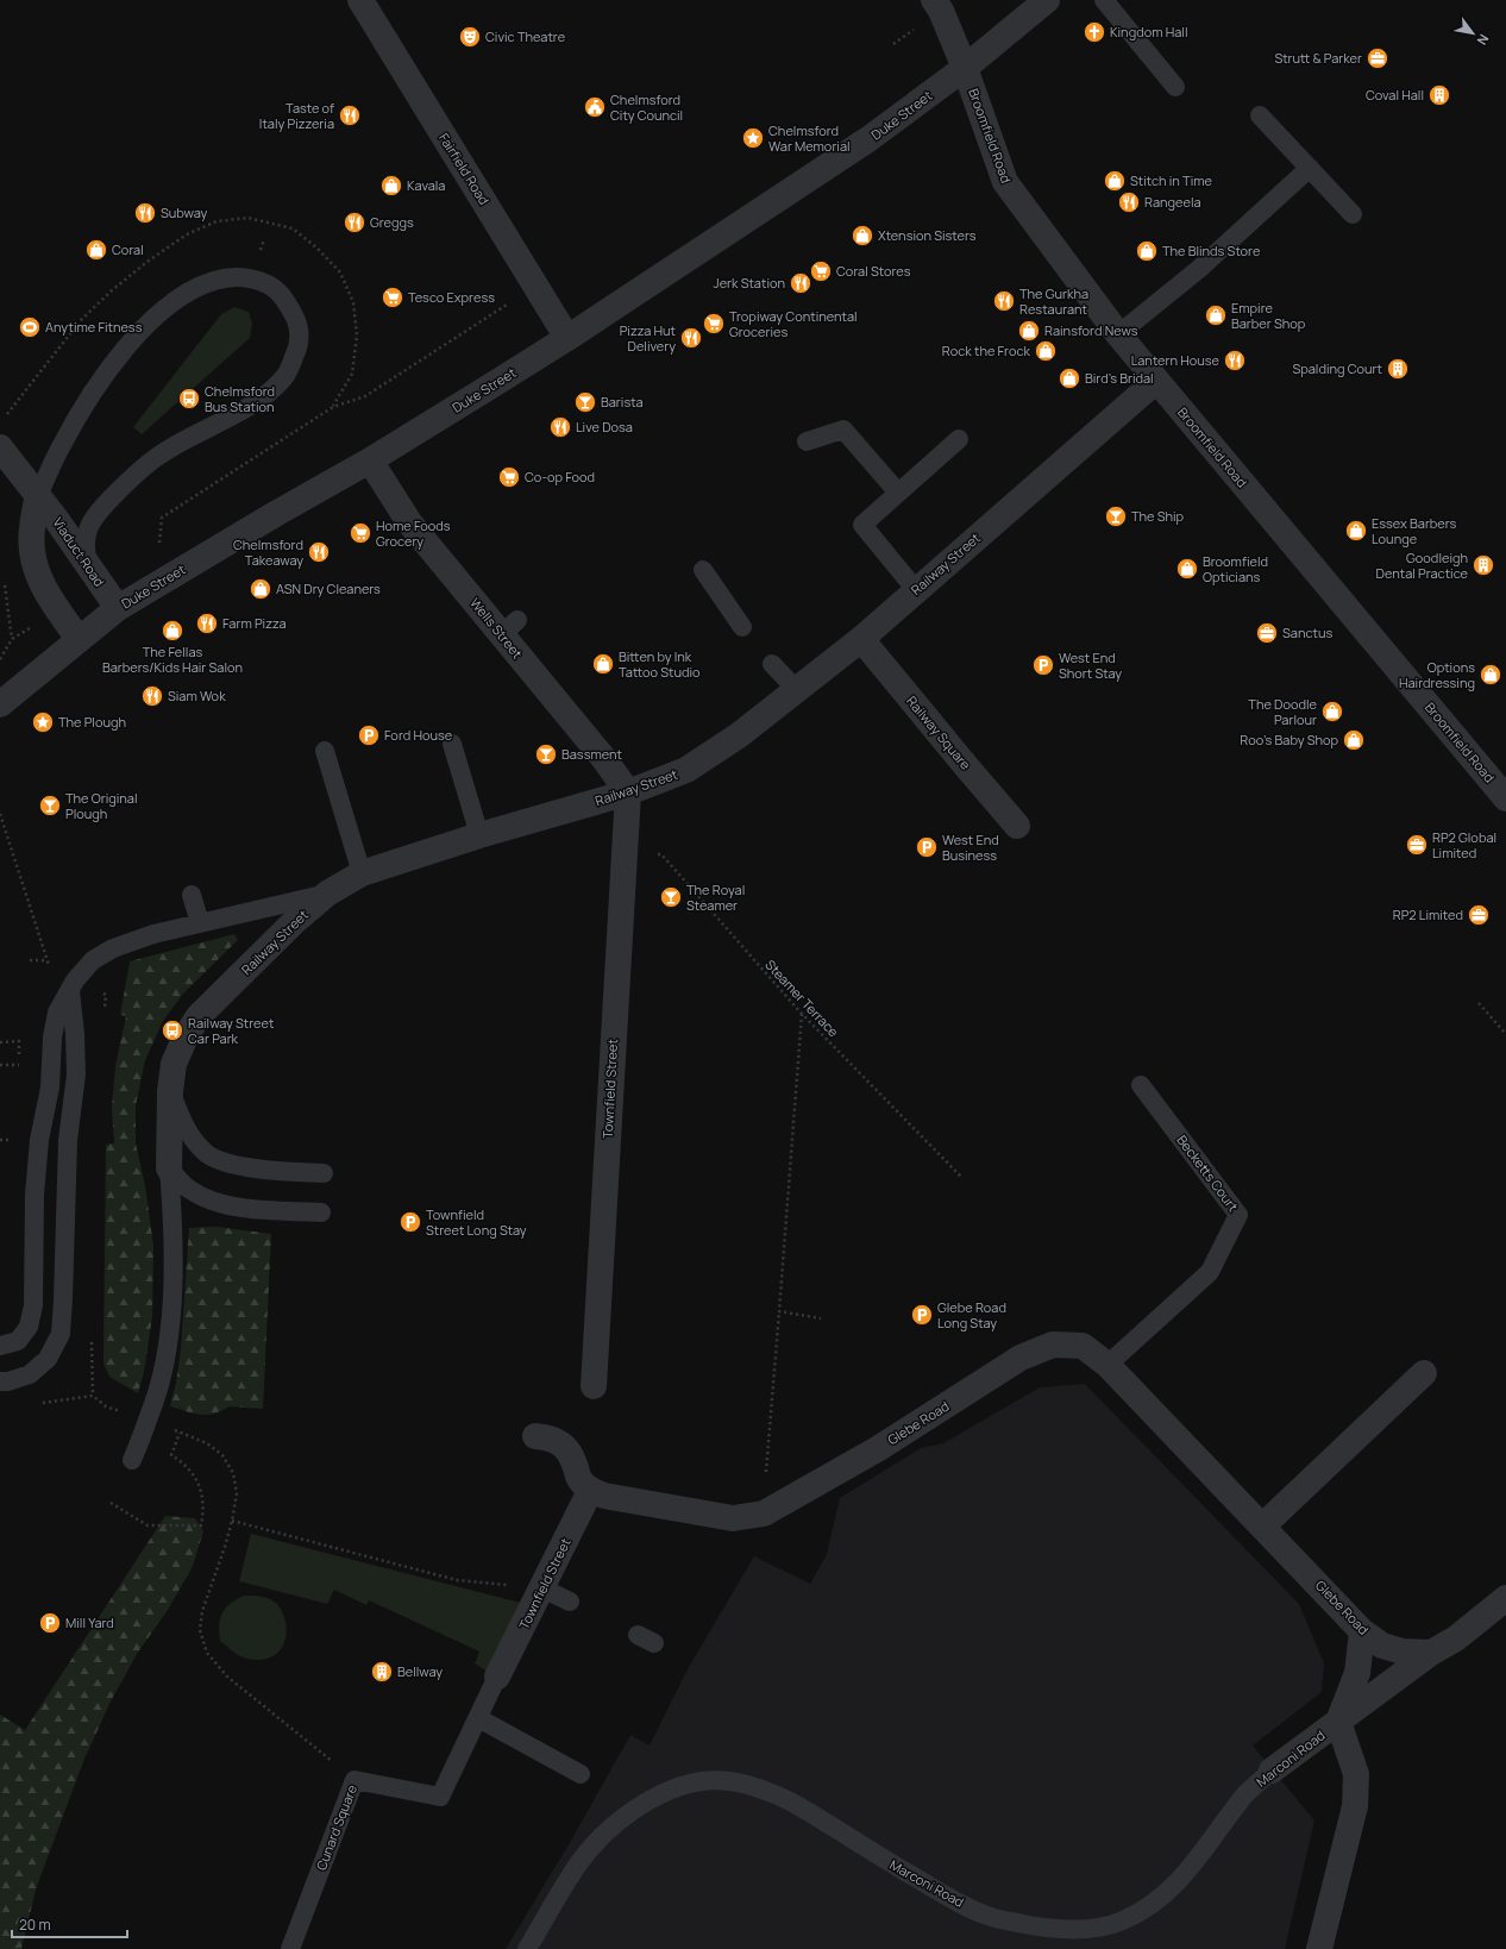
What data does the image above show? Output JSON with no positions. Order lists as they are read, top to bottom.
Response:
{
  "streets": {
    "street": [
      "Duke Street",
      "Broomfield Road",
      "Fairfield Road",
      "Viaduct Road",
      "Railway Street",
      "Wells Street",
      "Railway Square",
      "Townfield Street",
      "Glebe Road",
      "Marconi Road"
    ],
    "lane": ["Becketts Court", "Cunard Square"],
    "path": ["Steamer Terrace"]
  },
  "crossings": [
    ["Duke Street", "Broomfield Road"],
    ["Duke Street", "Fairfield Road"],
    ["Duke Street", "Viaduct Road"],
    ["Duke Street", "Wells Street"],
    ["Broomfield Road", "Railway Street"],
    ["Railway Street", "Wells Street"],
    ["Railway Street", "Railway Square"],
    ["Railway Street", "Townfield Street"],
    ["Wells Street", "Townfield Street"],
    ["Steamer Terrace", "Townfield Street"],
    ["Townfield Street", "Glebe Road"],
    ["Townfield Street", "Cunard Square"],
    ["Becketts Court", "Glebe Road"],
    ["Glebe Road", "Marconi Road"]
  ],
  "places": {
    "church": ["Kingdom Hall"],
    "theatre": ["Civic Theatre"],
    "office": [
      "Strutt & Parker",
      "Sanctus",
      "RP2 Global Limited",
      "RP2 Limited"
    ],
    "building": [
      "Coval Hall",
      "Spalding Court",
      "Goodleigh Dental Practice",
      "Bellway"
    ],
    "public building": ["Chelmsford City Council"],
    "restaurant": [
      "Taste of Italy Pizzeria",
      "Rangeela",
      "Subway",
      "Greggs",
      "Jerk Station",
      "The Gurkha Restaurant",
      "Pizza Hut Delivery",
      "Lantern House",
      "Live Dosa",
      "Chelmsford Takeaway",
      "Farm Pizza",
      "Siam Wok"
    ],
    "place": ["Chelmsford War Memorial", "The Plough"],
    "shop": [
      "Stitch in Time",
      "Kavala",
      "Xtension Sisters",
      "Coral",
      "The Blinds Store",
      "Empire Barber Shop",
      "Rainsford News",
      "Rock the Frock",
      "Bird's Bridal",
      "Essex Barbers Lounge",
      "Broomfield Opticians",
      "ASN Dry Cleaners",
      "The Fellas Barbers/Kids Hair Salon",
      "Bitten by Ink Tattoo Studio",
      "Options Hairdressing",
      "The Doodle Parlour",
      "Roo's Baby Shop"
    ],
    "supermarket": [
      "Coral Stores",
      "Tesco Express",
      "Tropiway Continental Groceries",
      "Co-op Food",
      "Home Foods Grocery"
    ],
    "sports": ["Anytime Fitness"],
    "bus stop": ["Chelmsford Bus Station", "Railway Street Car Park"],
    "bar": [
      "Barista",
      "The Ship",
      "Bassment",
      "The Original Plough",
      "The Royal Steamer"
    ],
    "parking": [
      "West End Short Stay",
      "Ford House",
      "West End Business",
      "Townfield Street Long Stay",
      "Glebe Road Long Stay",
      "Mill Yard"
    ]
  },
  "scale_bar": "20 m",
  "north": "bottom right"
}
